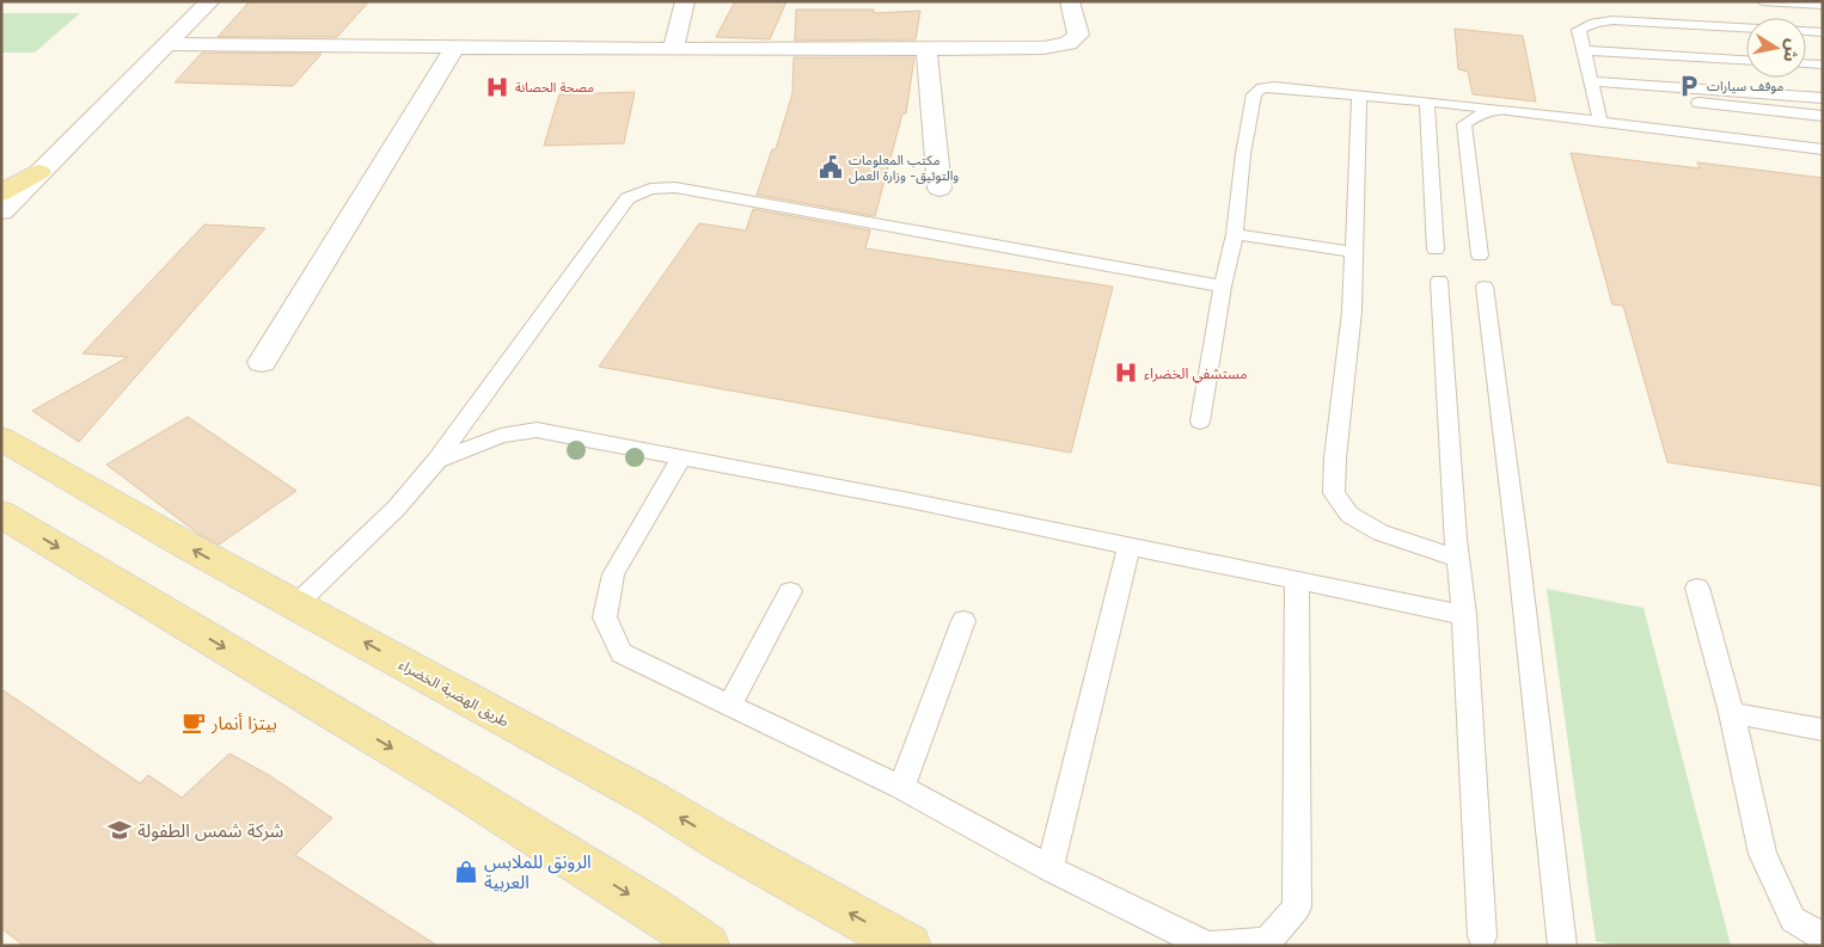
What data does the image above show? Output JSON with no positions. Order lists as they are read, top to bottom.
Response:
{
  "streets": {
    "main road": ["طريق الهضبة الخضراء"]
  },
  "places": {
    "parking": ["موقف سيارات"],
    "hospital": ["مصحة الحصانة", "مستشفي الخضراء"],
    "public building": ["مكتب المعلومات والتوثيق- وزارة العمل"],
    "cafe": ["بيتزا أنمار"],
    "school or university": ["شركة شمس الطفولة"],
    "shop": ["الرونق للملابس العربية"]
  },
  "north": "right"
}
